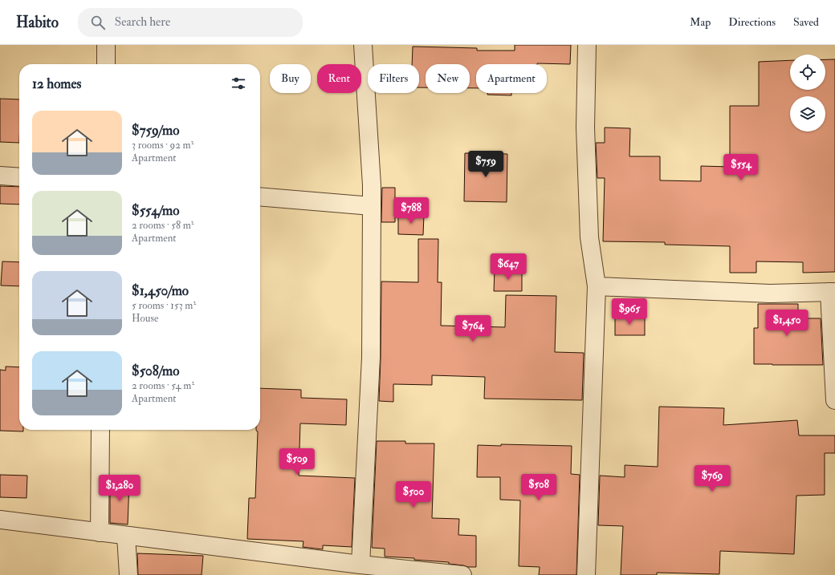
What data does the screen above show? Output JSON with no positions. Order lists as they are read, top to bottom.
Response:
{
  "page": {
    "header": "Habito",
    "search": "Search here",
    "nav": ["Map", "Directions", "Saved"],
    "chip": [
      "Buy",
      "Rent",
      "Filters",
      "New",
      "Apartment"
    ],
    "heading": "12 homes",
    "list": [
      {
        "name": "$759/mo",
        "note": "3 rooms · 92 m² · Apartment"
      },
      {
        "name": "$554/mo",
        "note": "2 rooms · 58 m² · Apartment"
      },
      {
        "name": "$1,450/mo",
        "note": "5 rooms · 153 m² · House"
      },
      {
        "name": "$508/mo",
        "note": "2 rooms · 54 m² · Apartment"
      }
    ],
    "price": [
      "$759",
      "$554",
      "$788",
      "$647",
      "$965",
      "$1,450",
      "$764",
      "$509",
      "$769",
      "$508",
      "$1,280",
      "$500"
    ]
  }
}
